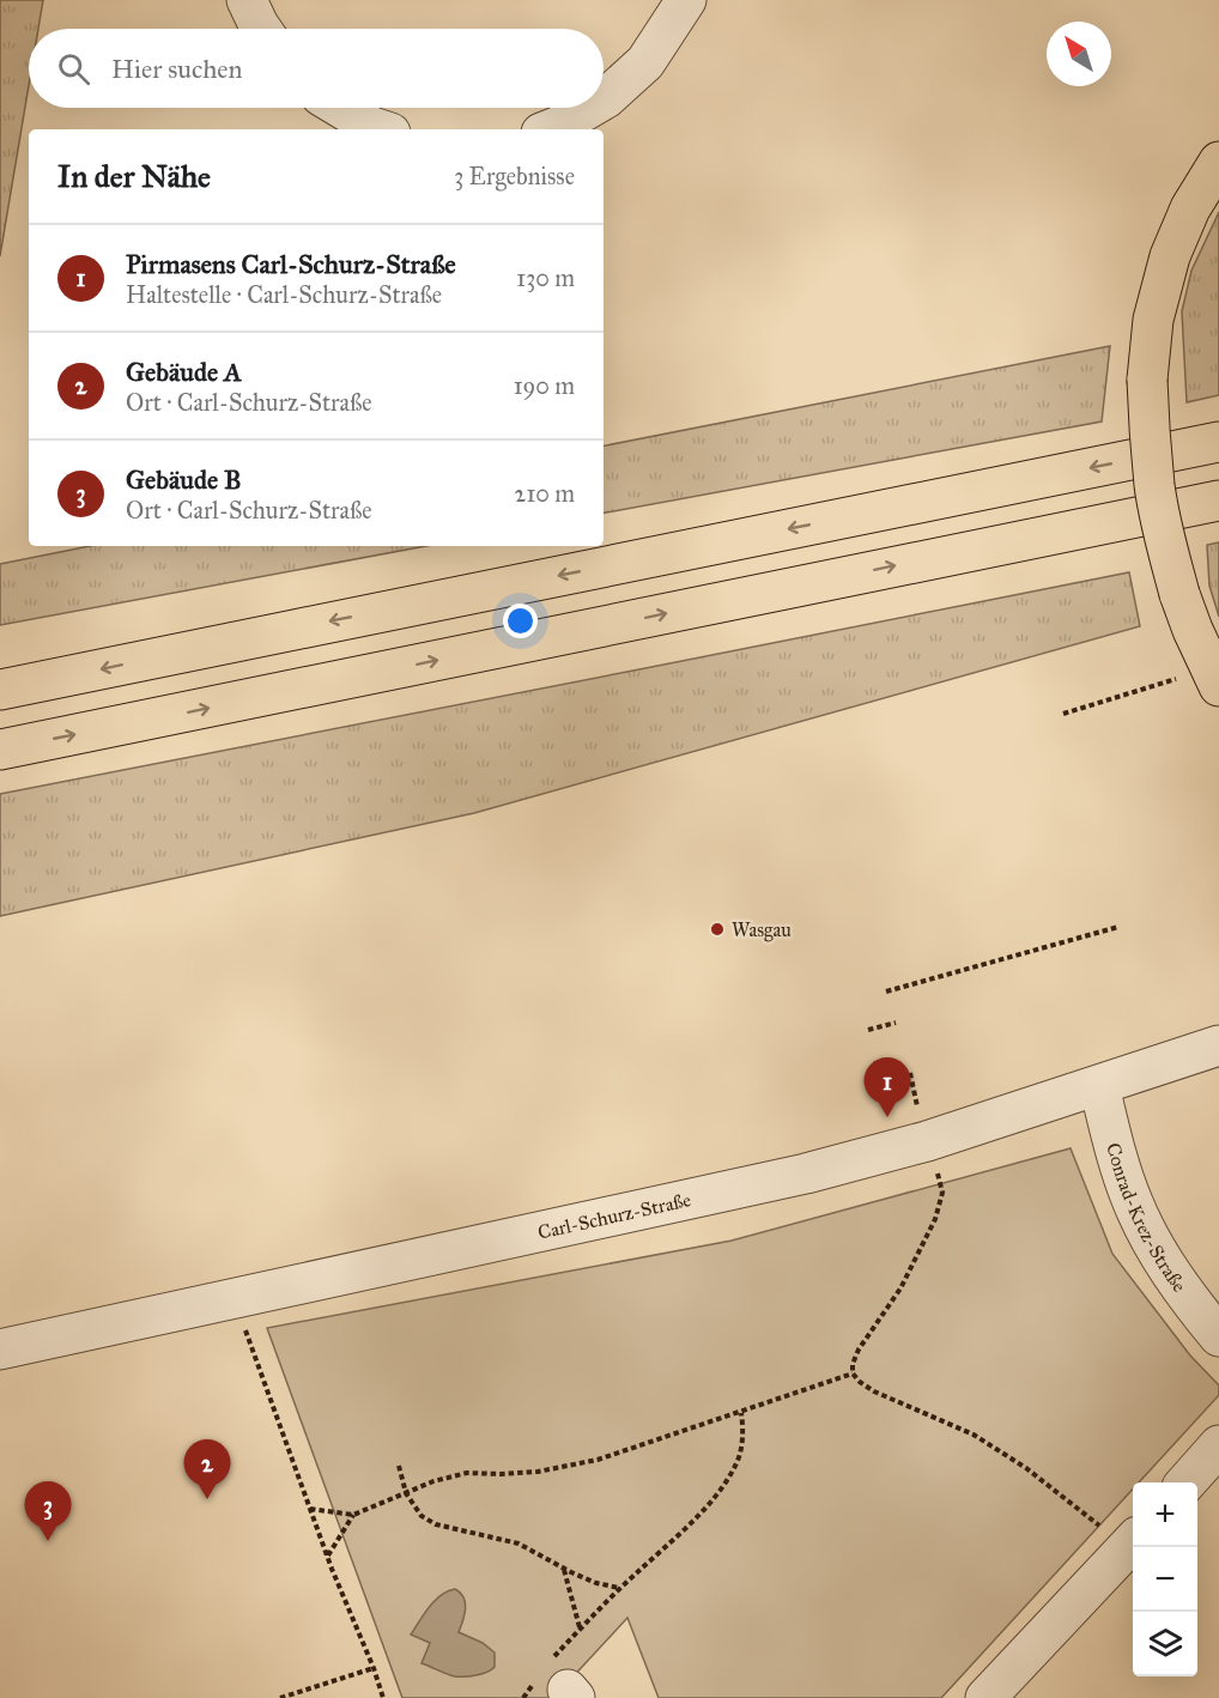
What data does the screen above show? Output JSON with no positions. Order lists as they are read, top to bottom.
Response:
{
  "streets": {
    "street": ["Carl-Schurz-Straße", "Conrad-Krez-Straße"]
  },
  "crossings": [
    ["Carl-Schurz-Straße", "Conrad-Krez-Straße"]
  ],
  "places": ["Wasgau"],
  "north": "top left",
  "page": {
    "search": "Hier suchen",
    "heading": ["In der Nähe", "3 Ergebnisse"],
    "list": [
      {
        "mark": "1",
        "name": "Pirmasens Carl-Schurz-Straße",
        "note": "Haltestelle · Carl-Schurz-Straße",
        "value": "130 m"
      },
      {
        "mark": "2",
        "name": "Gebäude A",
        "note": "Ort · Carl-Schurz-Straße",
        "value": "190 m"
      },
      {
        "mark": "3",
        "name": "Gebäude B",
        "note": "Ort · Carl-Schurz-Straße",
        "value": "210 m"
      }
    ],
    "pins": ["1", "2", "3"],
    "map_buttons": ["+", "−"]
  }
}
